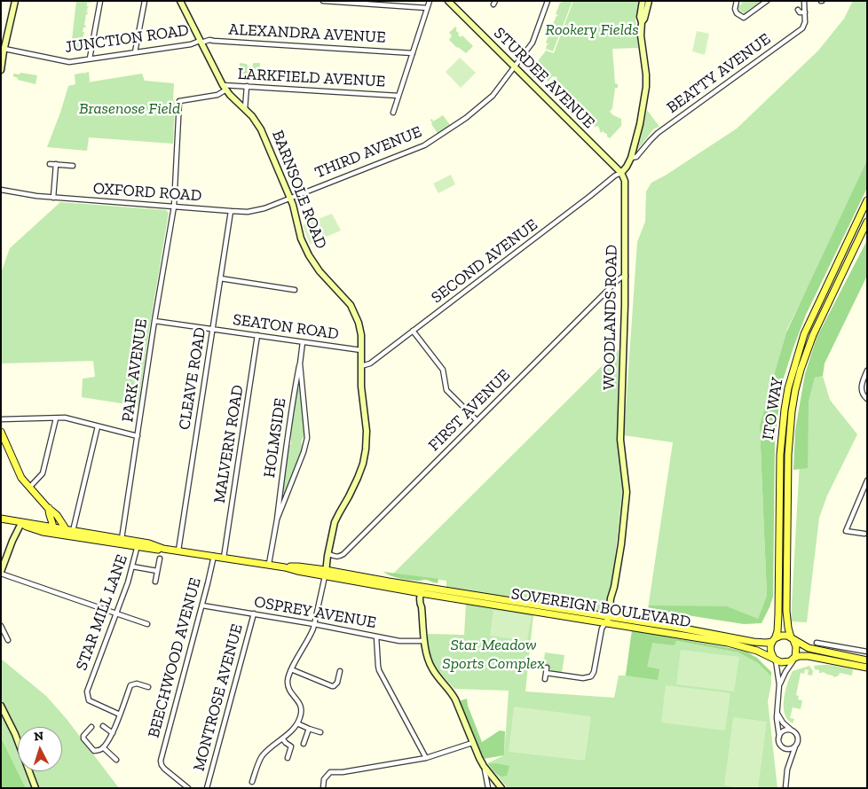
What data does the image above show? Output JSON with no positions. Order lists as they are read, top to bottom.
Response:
{
  "streets": {
    "main road": ["ITO WAY", "SOVEREIGN BOULEVARD"],
    "street": [
      "ALEXANDRA AVENUE",
      "JUNCTION ROAD",
      "BEATTY AVENUE",
      "LARKFIELD AVENUE",
      "STURDEE AVENUE",
      "THIRD AVENUE",
      "BARNSOLE ROAD",
      "OXFORD ROAD",
      "SECOND AVENUE",
      "WOODLANDS ROAD",
      "SEATON ROAD",
      "PARK AVENUE",
      "CLEAVE ROAD",
      "FIRST AVENUE",
      "HOLMSIDE",
      "MALVERN ROAD",
      "STAR MILL LANE",
      "OSPREY AVENUE",
      "BEECHWOOD AVENUE",
      "MONTROSE AVENUE"
    ]
  },
  "crossings": [
    ["ALEXANDRA AVENUE", "JUNCTION ROAD"],
    ["ALEXANDRA AVENUE", "BARNSOLE ROAD"],
    ["JUNCTION ROAD", "BARNSOLE ROAD"],
    ["LARKFIELD AVENUE", "BARNSOLE ROAD"],
    ["LARKFIELD AVENUE", "PARK AVENUE"],
    ["STURDEE AVENUE", "THIRD AVENUE"],
    ["STURDEE AVENUE", "SECOND AVENUE"],
    ["STURDEE AVENUE", "WOODLANDS ROAD"],
    ["THIRD AVENUE", "BARNSOLE ROAD"],
    ["THIRD AVENUE", "OXFORD ROAD"],
    ["BARNSOLE ROAD", "OXFORD ROAD"],
    ["BARNSOLE ROAD", "SECOND AVENUE"],
    ["BARNSOLE ROAD", "SEATON ROAD"],
    ["BARNSOLE ROAD", "PARK AVENUE"],
    ["BARNSOLE ROAD", "FIRST AVENUE"],
    ["OXFORD ROAD", "PARK AVENUE"],
    ["OXFORD ROAD", "CLEAVE ROAD"],
    ["SECOND AVENUE", "WOODLANDS ROAD"],
    ["WOODLANDS ROAD", "FIRST AVENUE"],
    ["WOODLANDS ROAD", "SOVEREIGN BOULEVARD"],
    ["SEATON ROAD", "PARK AVENUE"],
    ["SEATON ROAD", "CLEAVE ROAD"],
    ["SEATON ROAD", "HOLMSIDE"],
    ["SEATON ROAD", "MALVERN ROAD"],
    ["ITO WAY", "SOVEREIGN BOULEVARD"],
    ["OSPREY AVENUE", "BEECHWOOD AVENUE"],
    ["OSPREY AVENUE", "MONTROSE AVENUE"]
  ],
  "parks": ["Rookery Fields", "Brasenose Field", "Star Meadow Sports Complex"],
  "north": "top"
}
